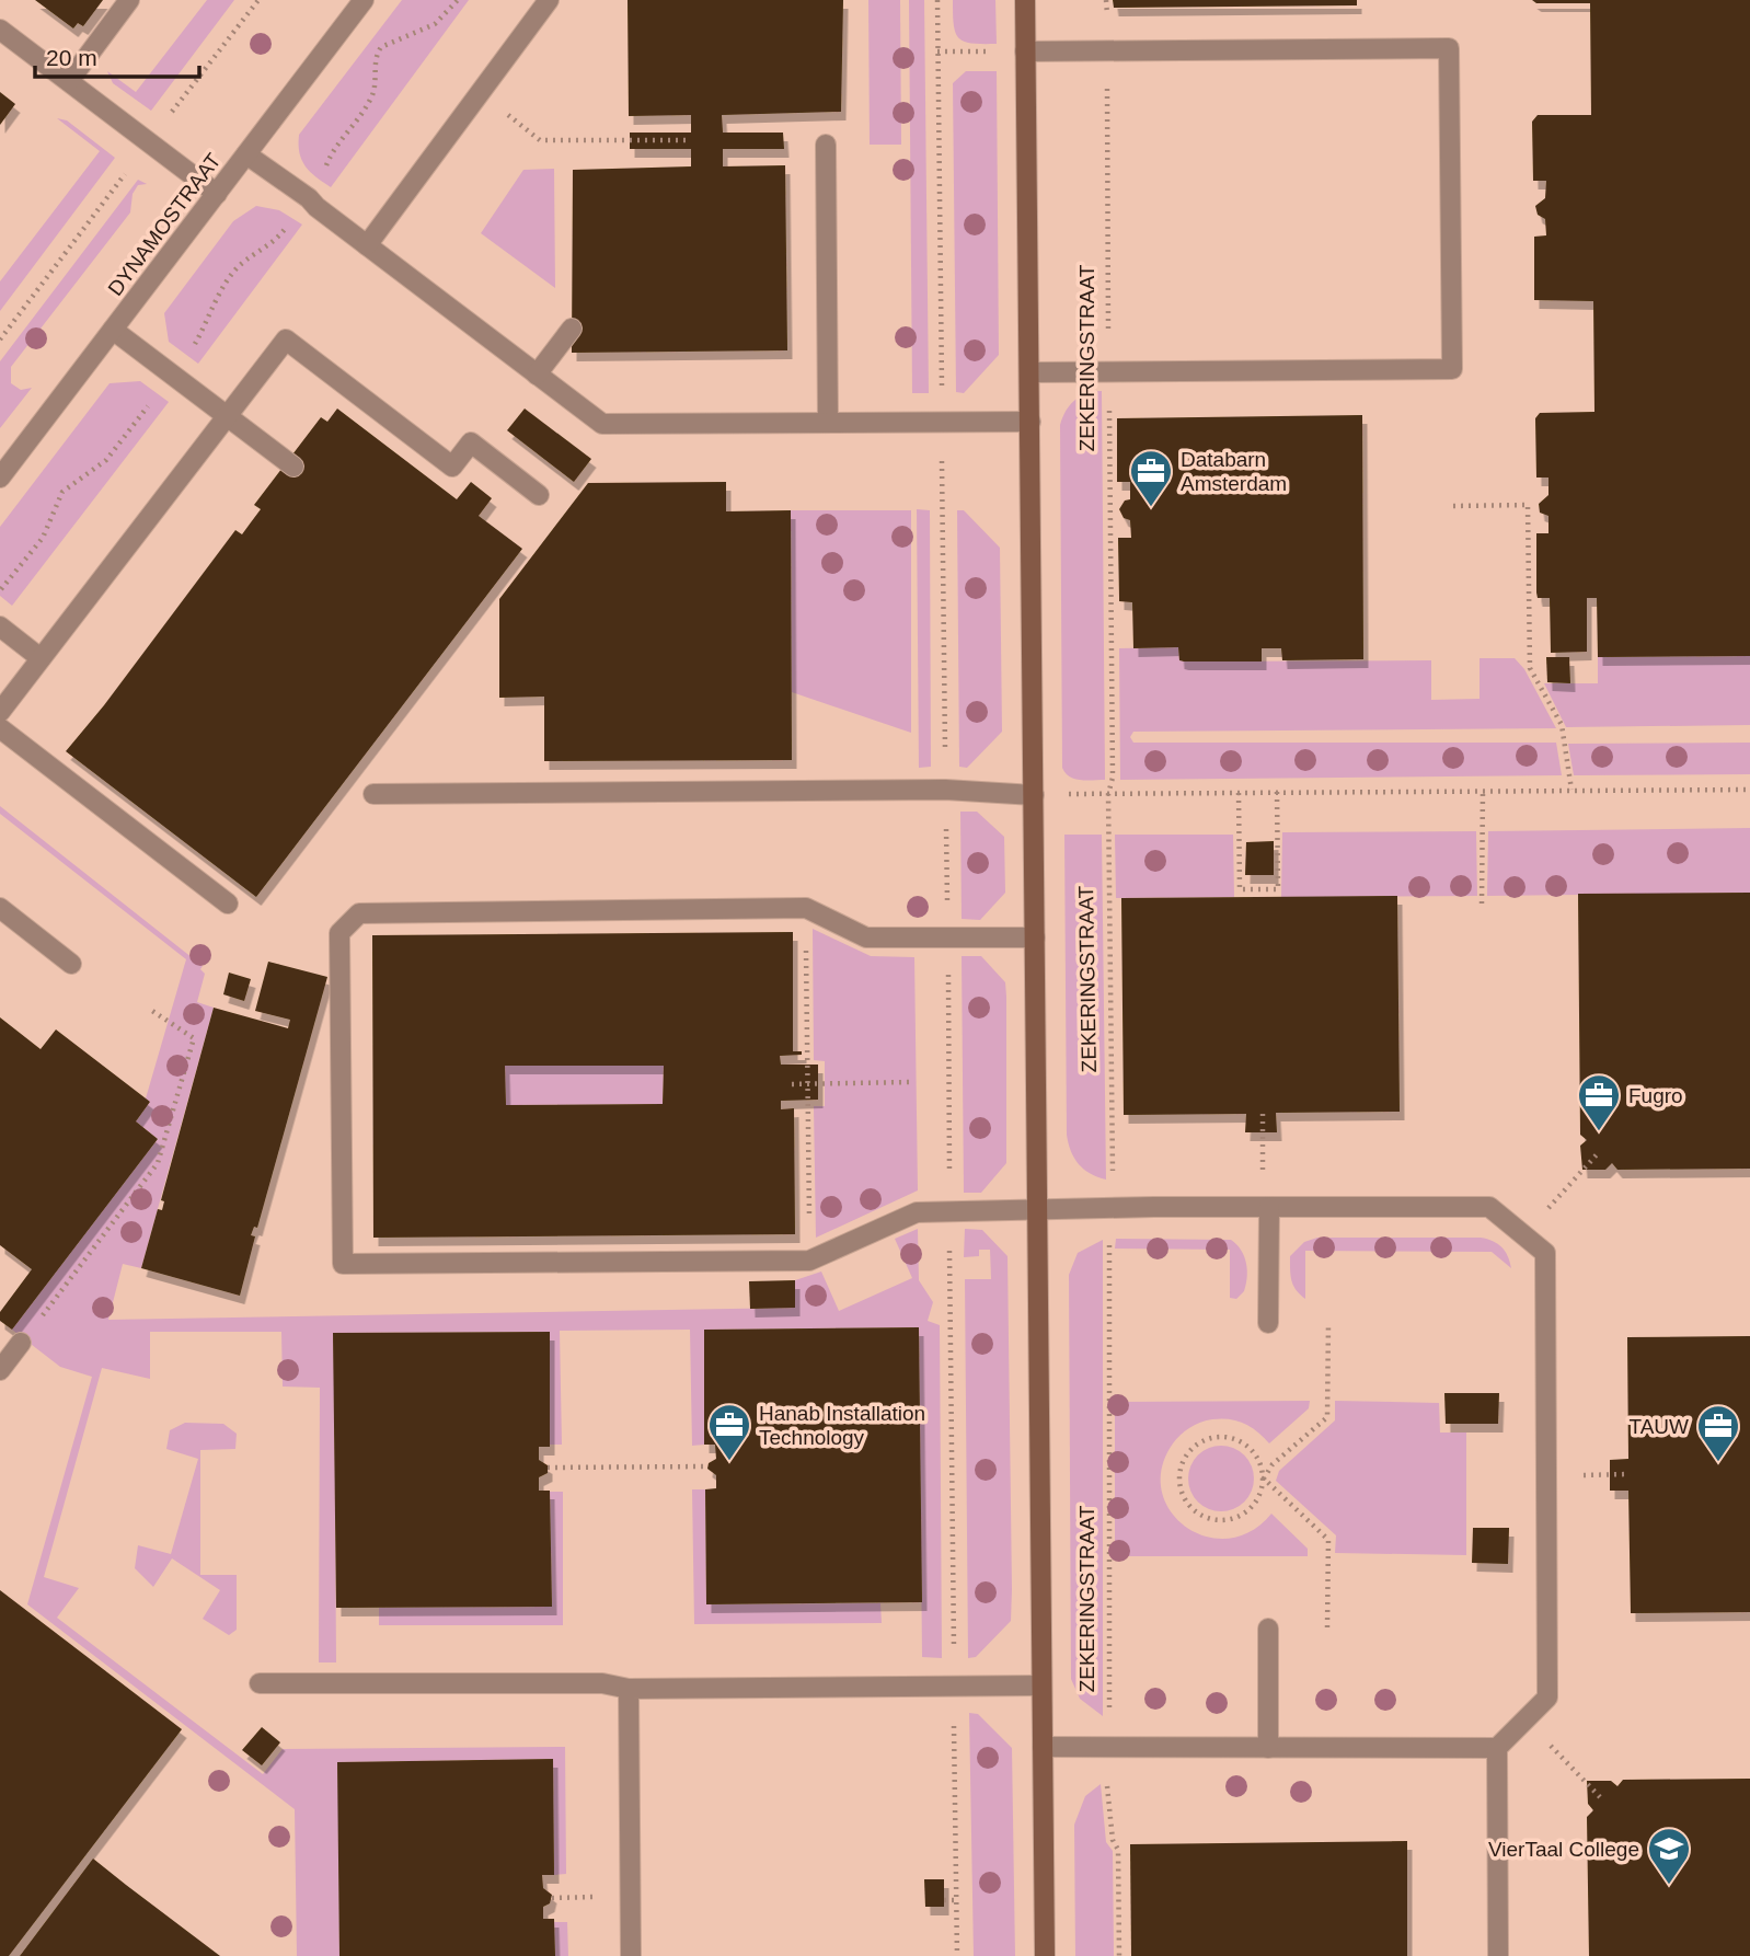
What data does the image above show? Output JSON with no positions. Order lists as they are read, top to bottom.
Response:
{
  "streets": {
    "street": ["DYNAMOSTRAAT"],
    "path": ["ZEKERINGSTRAAT"]
  },
  "places": {
    "office": [
      "Databarn Amsterdam",
      "Fugro",
      "Hanab Installation Technology",
      "TAUW"
    ],
    "school or university": ["VierTaal College"]
  },
  "scale_bar": "20 m"
}
